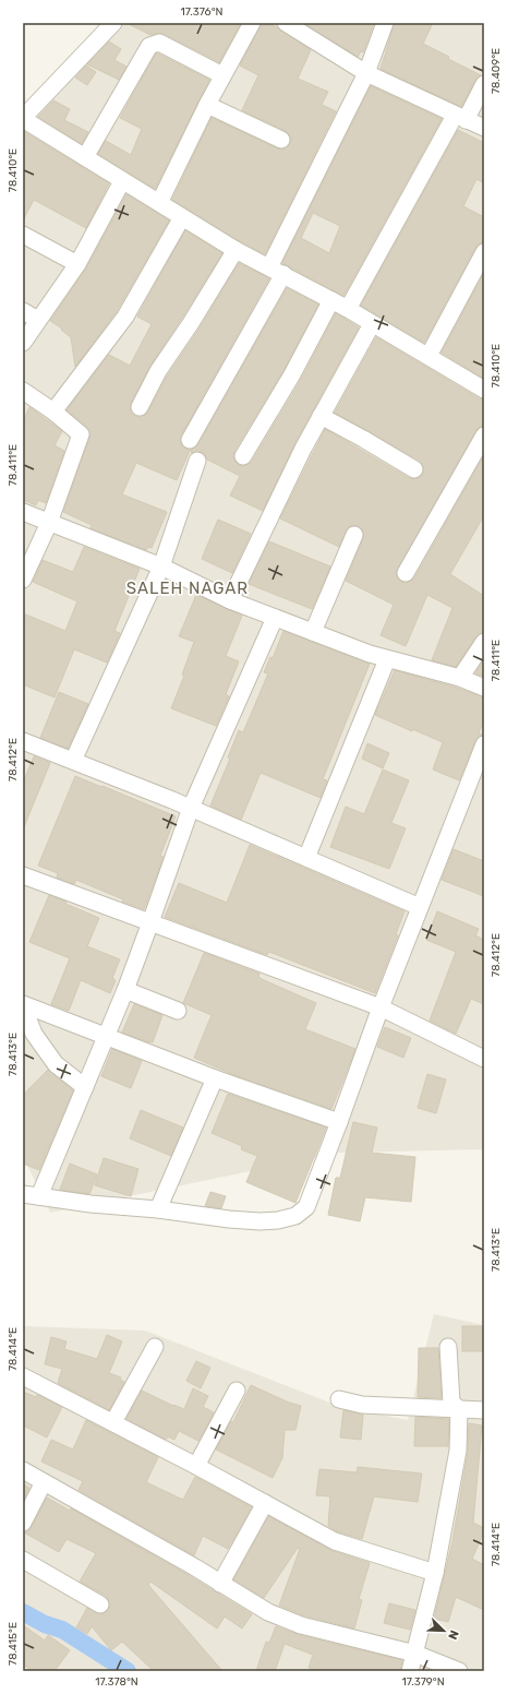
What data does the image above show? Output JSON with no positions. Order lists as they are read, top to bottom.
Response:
{
  "districts": ["SALEH NAGAR"],
  "north": "bottom right",
  "coordinates": [
    "17.376°N",
    "78.409°E",
    "78.410°E",
    "78.411°E",
    "78.412°E",
    "78.413°E",
    "78.414°E",
    "78.415°E",
    "17.378°N",
    "17.379°N"
  ]
}
